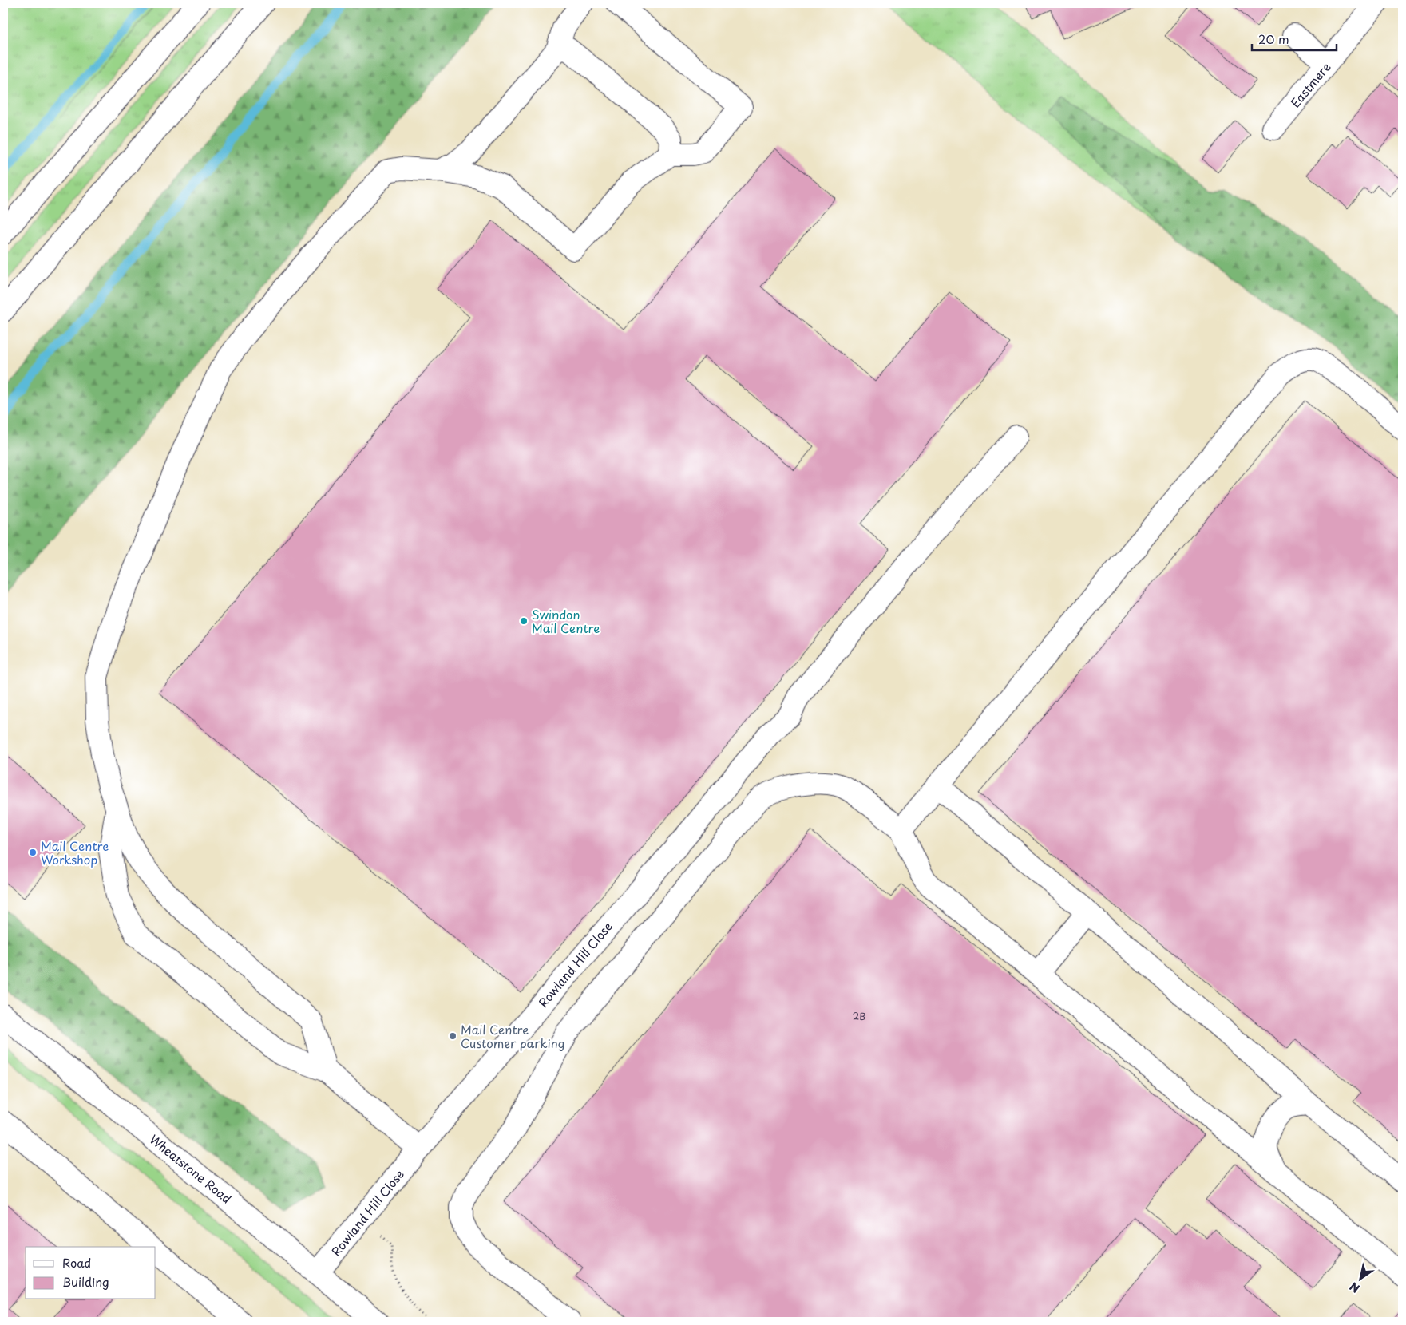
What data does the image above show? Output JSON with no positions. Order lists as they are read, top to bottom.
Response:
{
  "streets": {
    "main road": ["Eastmere", "Rowland Hill Close", "Wheatstone Road"]
  },
  "crossings": [
    ["Rowland Hill Close", "Wheatstone Road"]
  ],
  "places": ["Swindon Mail Centre", "Mail Centre Workshop", "Mail Centre Customer parking"],
  "house_numbers": ["2B"],
  "legend": ["Road", "Building"],
  "scale_bar": "20 m",
  "north": "bottom left"
}
